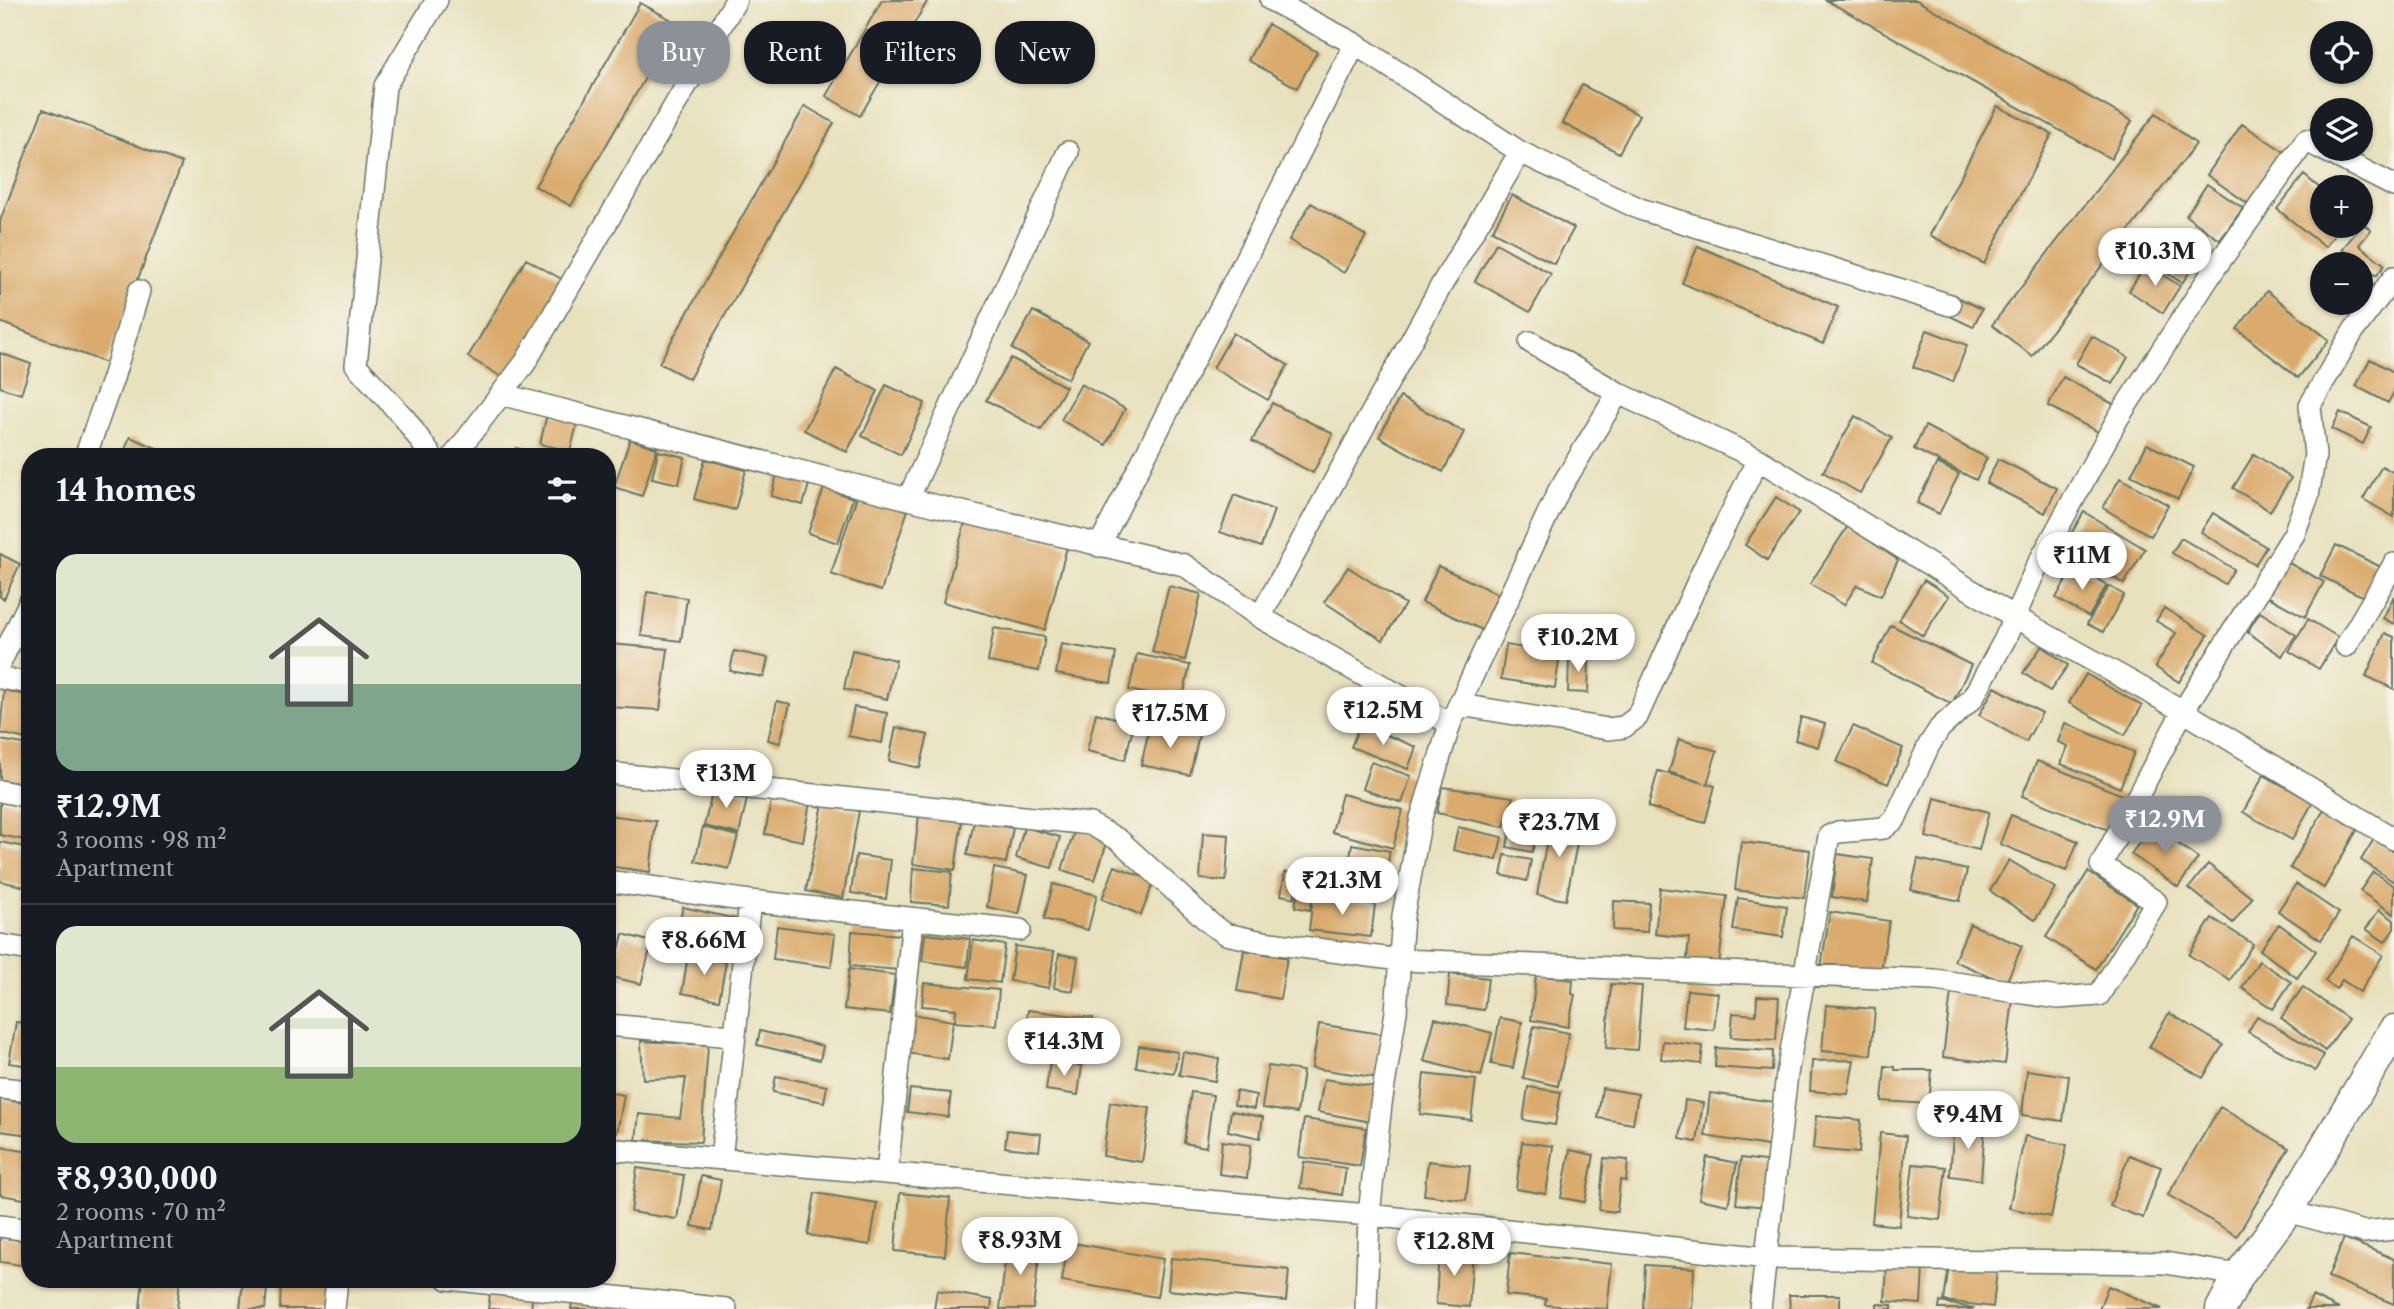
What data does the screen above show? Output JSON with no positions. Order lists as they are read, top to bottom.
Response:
{
  "page": {
    "map_buttons": ["+", "−"],
    "chip": [
      "Buy",
      "Rent",
      "Filters",
      "New"
    ],
    "price": [
      "₹10.3M",
      "₹11M",
      "₹10.2M",
      "₹12.5M",
      "₹17.5M",
      "₹13M",
      "₹12.9M",
      "₹23.7M",
      "₹21.3M",
      "₹8.66M",
      "₹14.3M",
      "₹9.4M",
      "₹8.93M",
      "₹12.8M"
    ],
    "heading": "14 homes",
    "list": [
      {
        "name": "₹12.9M",
        "note": "3 rooms · 98 m² · Apartment"
      },
      {
        "name": "₹8,930,000",
        "note": "2 rooms · 70 m² · Apartment"
      }
    ]
  }
}
